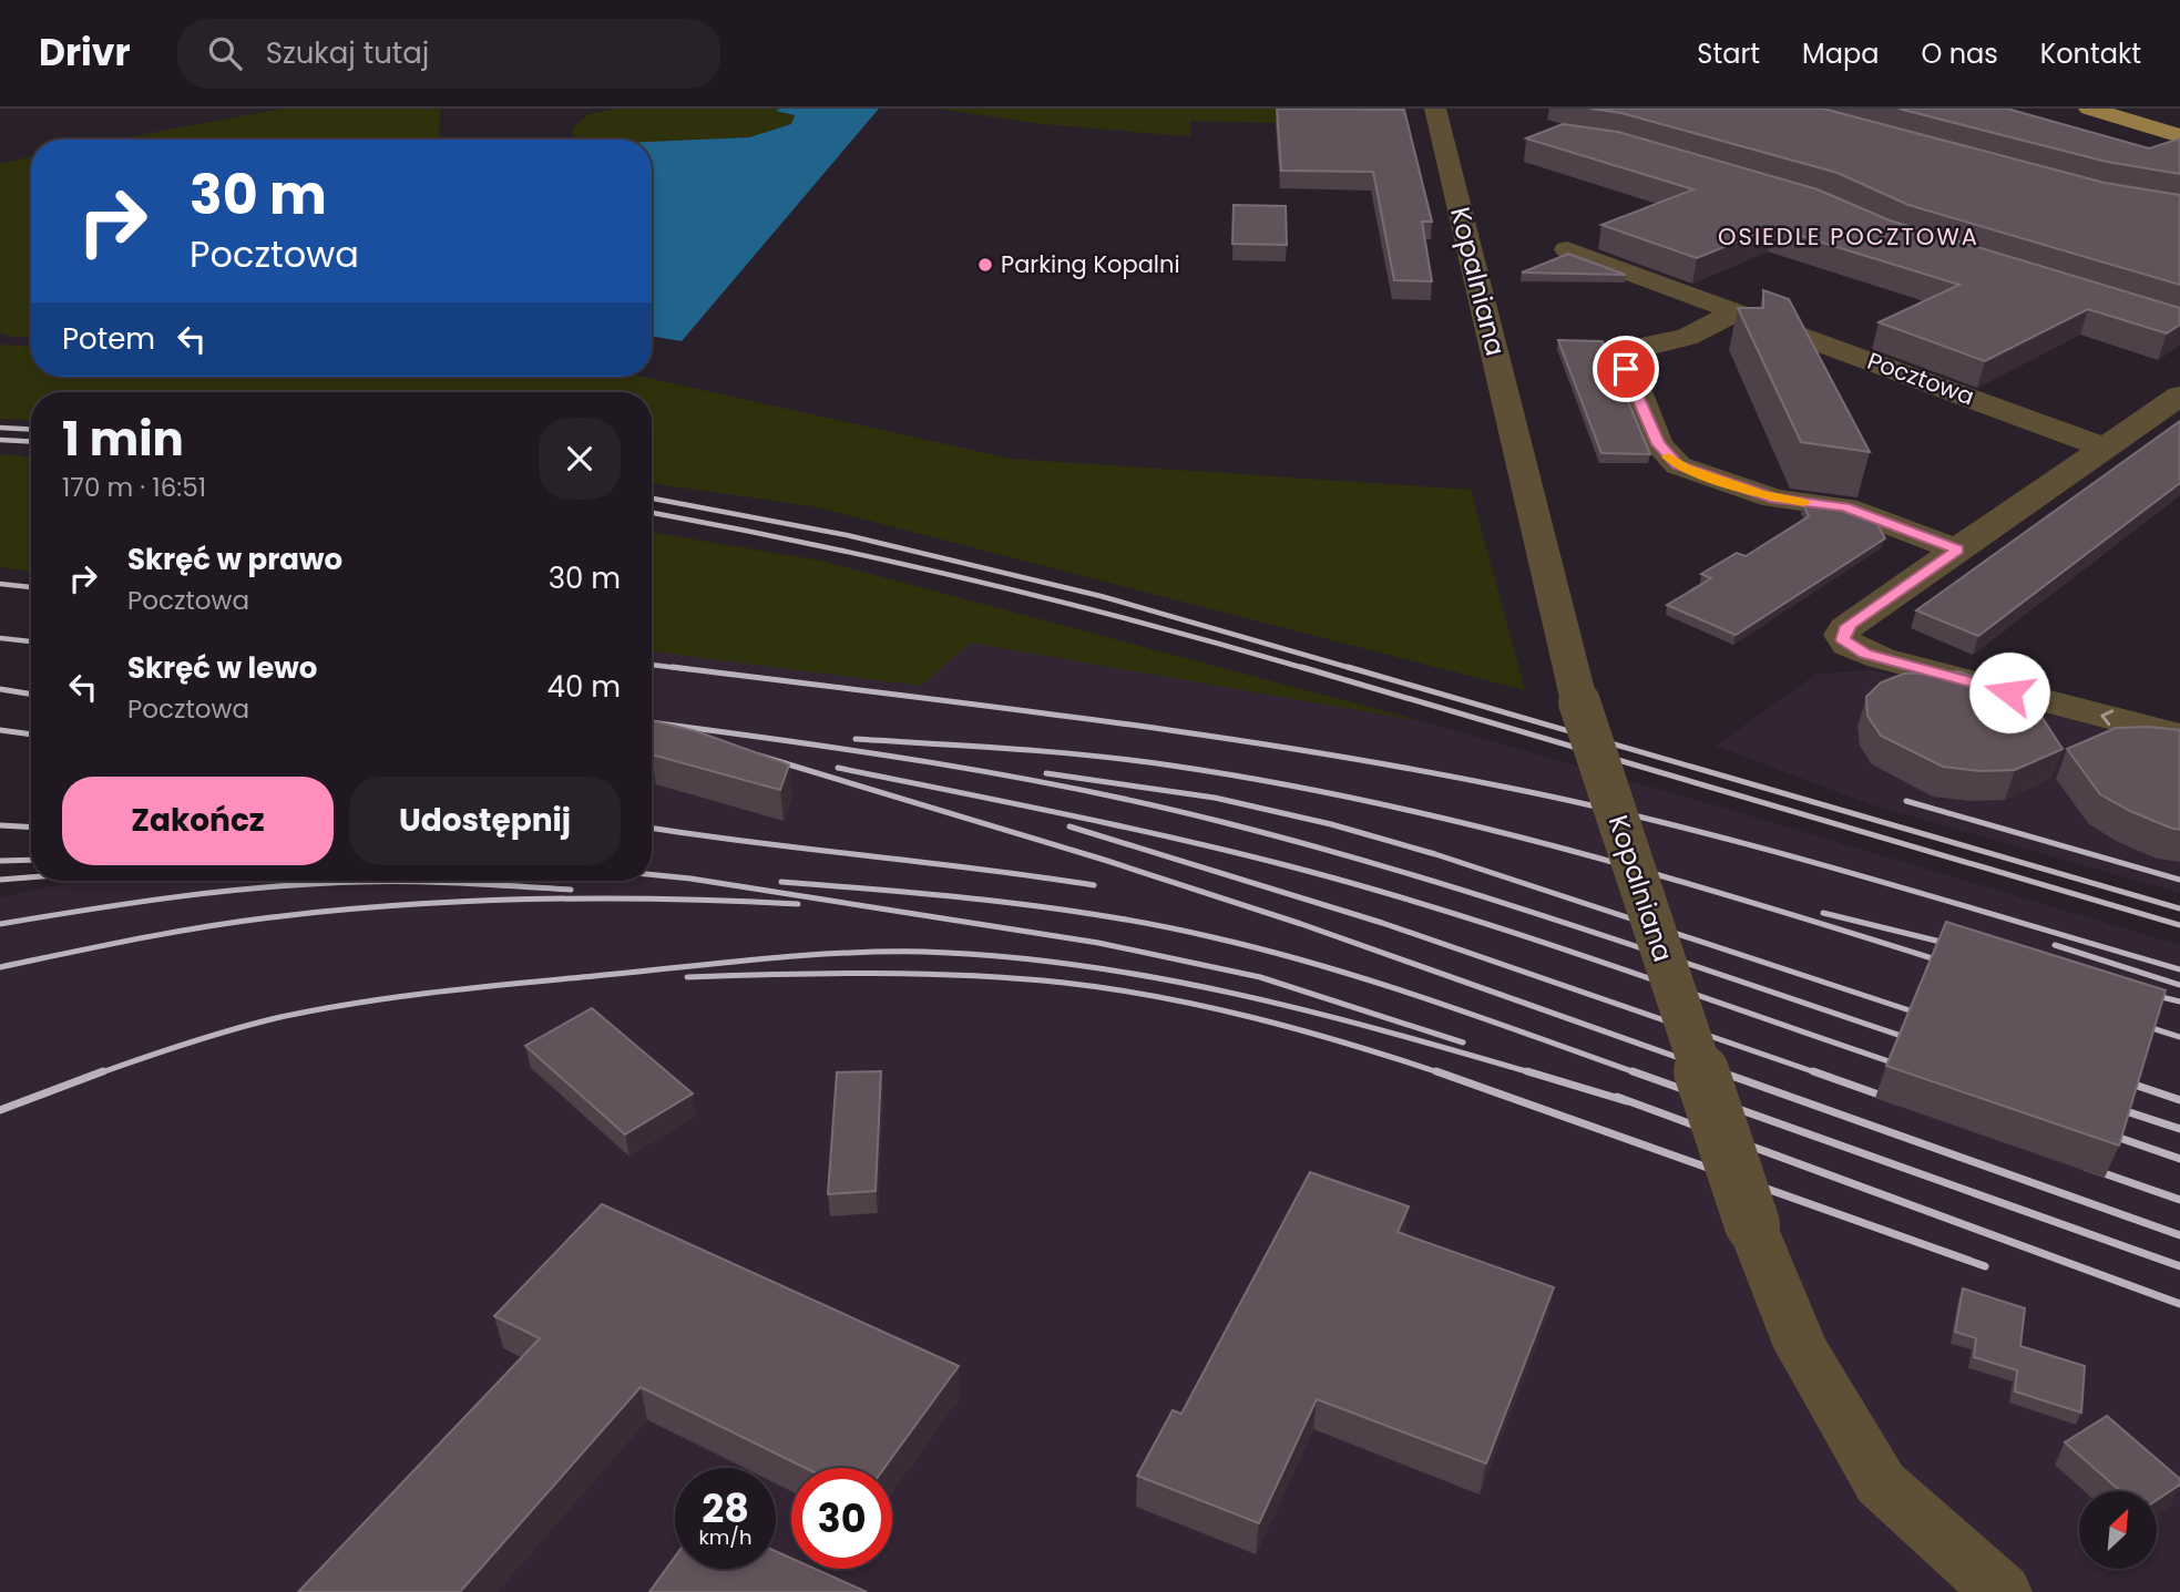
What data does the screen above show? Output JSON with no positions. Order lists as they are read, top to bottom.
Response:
{
  "streets": {
    "street": ["Kopalniana", "Pocztowa"]
  },
  "districts": ["OSIEDLE POCZTOWA"],
  "places": ["Parking Kopalni"],
  "north": "top right",
  "page": {
    "header": "Drivr",
    "search": "Szukaj tutaj",
    "nav": [
      "Start",
      "Mapa",
      "O nas",
      "Kontakt"
    ],
    "turn": ["30 m", "Pocztowa"],
    "then": "Potem",
    "heading": ["1 min", "170 m · 16:51"],
    "list": [
      {
        "name": "Skręć w prawo",
        "note": "Pocztowa",
        "value": "30 m"
      },
      {
        "name": "Skręć w lewo",
        "note": "Pocztowa",
        "value": "40 m"
      }
    ],
    "buttons": ["Zakończ", "Udostępnij"],
    "speed": "28 km/h",
    "limit": "30"
  }
}
